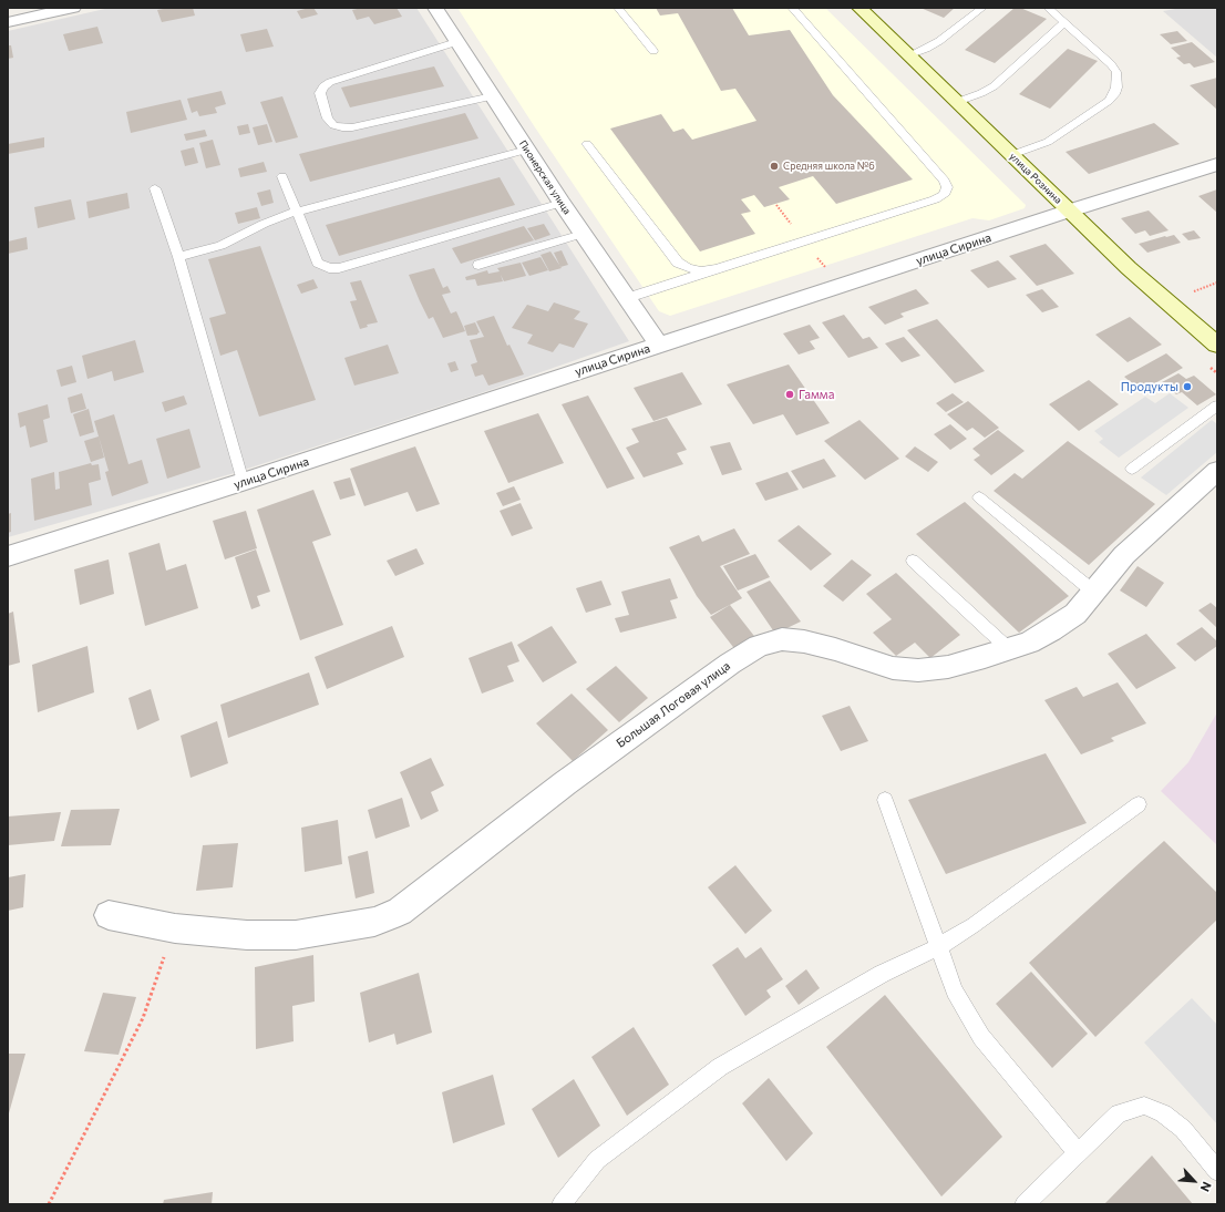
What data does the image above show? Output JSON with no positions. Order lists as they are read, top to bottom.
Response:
{
  "streets": {
    "main road": ["улица Рознина"],
    "street": ["Пионерская улица", "улица Сирина", "Большая Логовая улица"]
  },
  "crossings": [
    ["Пионерская улица", "улица Сирина"],
    ["улица Рознина", "улица Сирина"]
  ],
  "places": ["Средняя школа №6", "Продукты", "Гамма"],
  "north": "bottom right"
}
